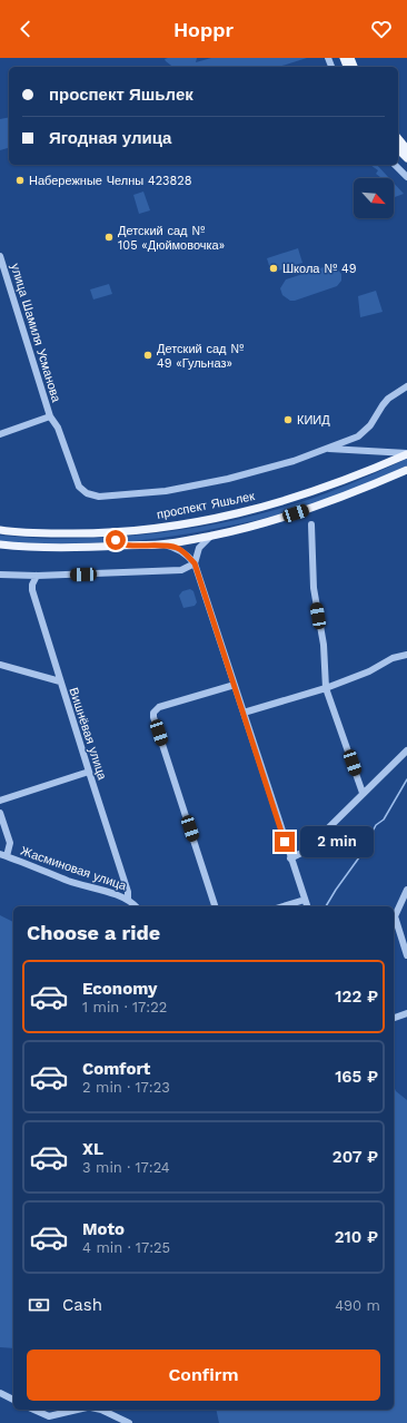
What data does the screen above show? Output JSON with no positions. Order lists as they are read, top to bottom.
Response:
{
  "streets": {
    "main road": ["проспект Яшьлек"],
    "street": ["улица Шамиля Усманова", "Вишнёвая улица", "Жасминовая улица"]
  },
  "crossings": [
    ["Вишнёвая улица", "Жасминовая улица"]
  ],
  "places": [
    "Набережные Челны 423828",
    "Детский сад № 105 «Дюймовочка»",
    "Школа № 49",
    "Детский сад № 49 «Гульназ»",
    "КИИД"
  ],
  "north": "bottom right",
  "page": {
    "header": "Hoppr",
    "banner": ["проспект Яшьлек", "Ягодная улица"],
    "bubble": "2 min",
    "heading": "Choose a ride",
    "list": [
      {
        "name": "Economy",
        "note": "1 min · 17:22",
        "value": "122 ₽"
      },
      {
        "name": "Comfort",
        "note": "2 min · 17:23",
        "value": "165 ₽"
      },
      {
        "name": "XL",
        "note": "3 min · 17:24",
        "value": "207 ₽"
      },
      {
        "name": "Moto",
        "note": "4 min · 17:25",
        "value": "210 ₽"
      }
    ],
    "pay": ["Cash", "490 m"],
    "buttons": "Confirm"
  }
}
